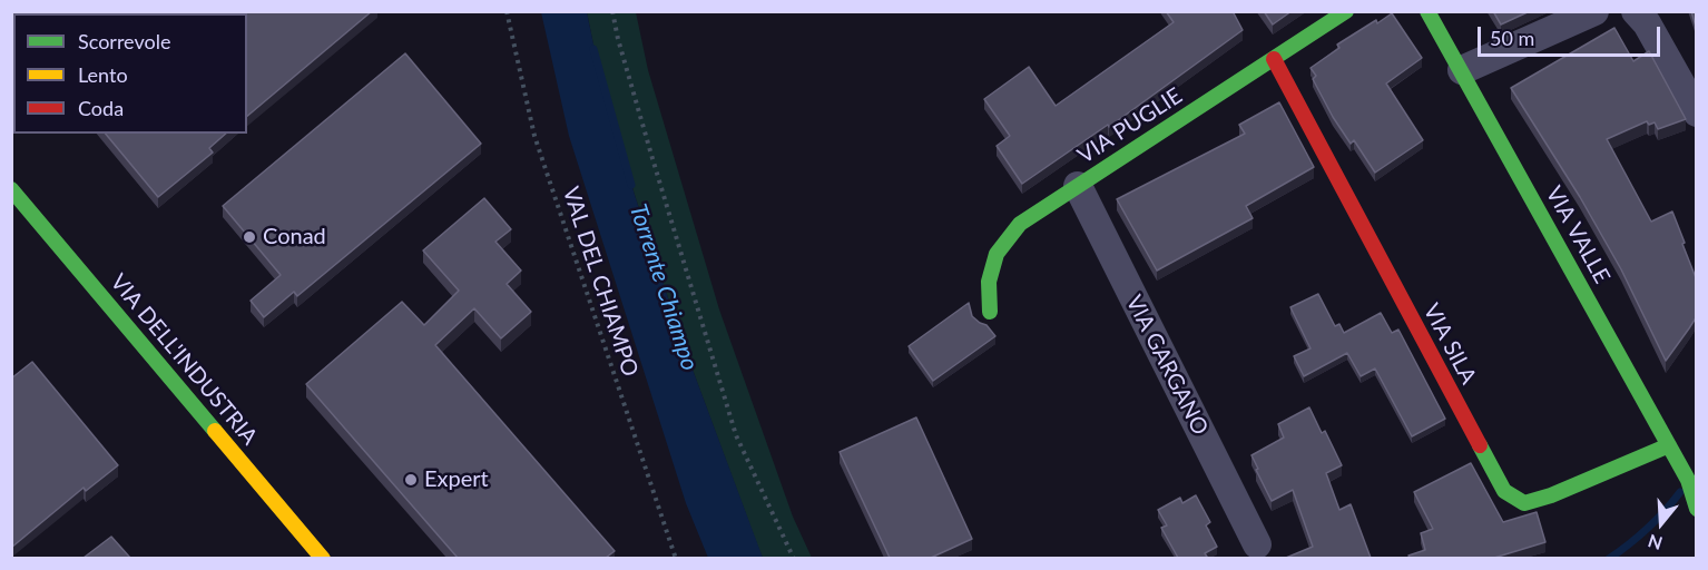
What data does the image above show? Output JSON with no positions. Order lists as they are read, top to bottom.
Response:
{
  "streets": {
    "street": [
      "VIA PUGLIE",
      "VIA VALLE",
      "VIA SILA",
      "VIA DELL'INDUSTRIA",
      "VIA GARGANO"
    ],
    "path": ["VAL DEL CHIAMPO"]
  },
  "crossings": [
    ["VIA PUGLIE", "VIA SILA"],
    ["VIA PUGLIE", "VIA GARGANO"],
    ["VIA VALLE", "VIA SILA"]
  ],
  "water": ["Torrente Chiampo"],
  "places": ["Conad", "Expert"],
  "legend": ["Scorrevole", "Lento", "Coda"],
  "scale_bar": "50 m",
  "north": "bottom"
}
